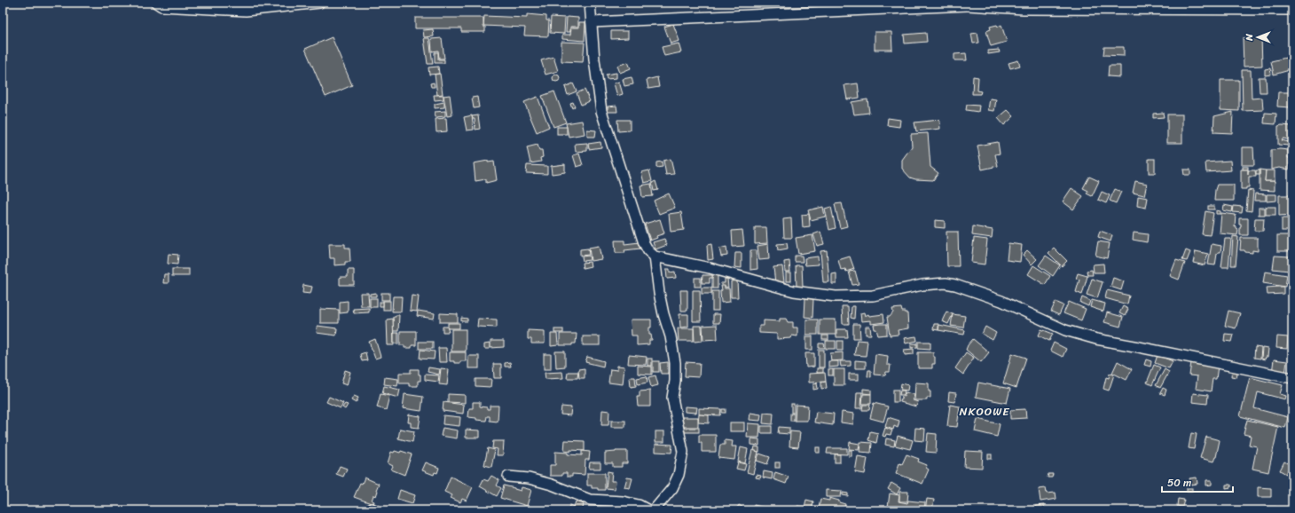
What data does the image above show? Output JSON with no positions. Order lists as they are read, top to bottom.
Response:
{
  "districts": ["NKOOWE"],
  "scale_bar": "50 m",
  "north": "left"
}
